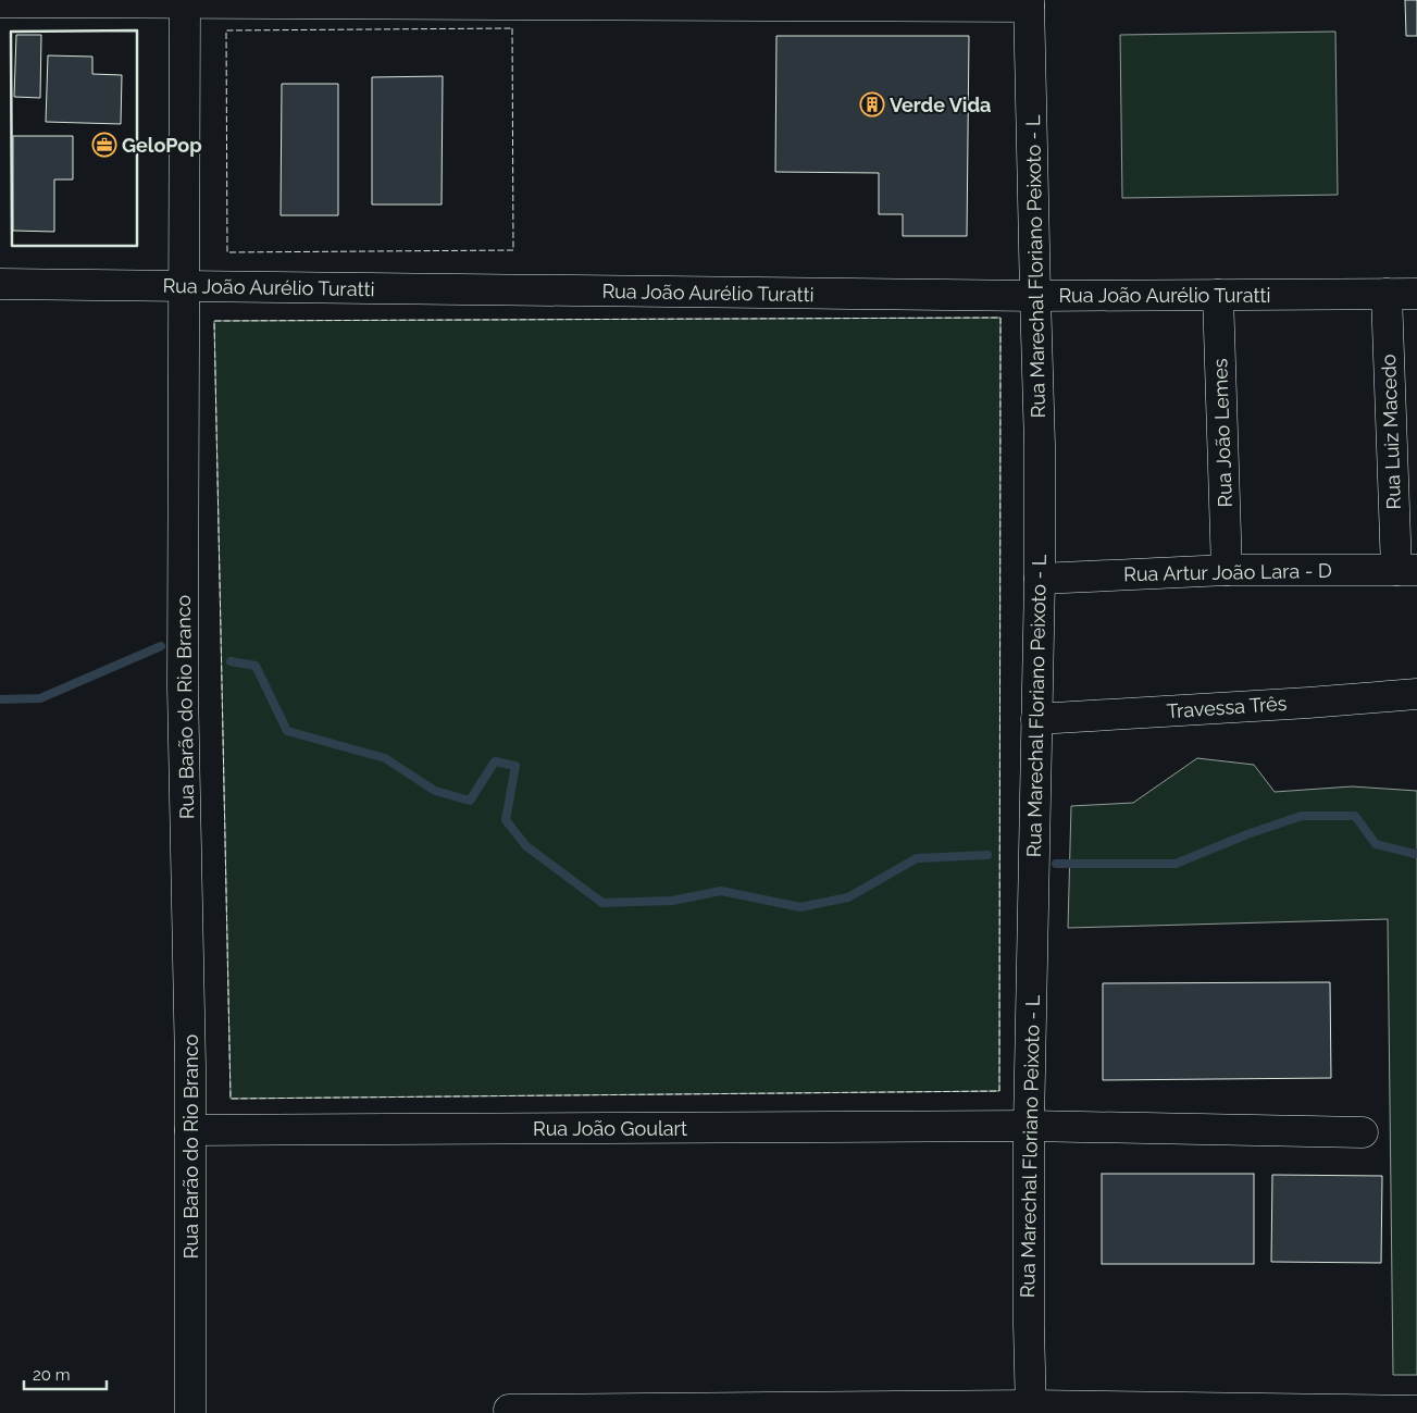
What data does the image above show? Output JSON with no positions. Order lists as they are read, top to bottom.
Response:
{
  "streets": {
    "street": [
      "Rua Marechal Floriano Peixoto - L",
      "Rua João Aurélio Turatti",
      "Rua Luiz Macedo",
      "Rua João Lemes",
      "Rua Artur João Lara - D",
      "Rua Barão do Rio Branco",
      "Travessa Três",
      "Rua João Goulart"
    ]
  },
  "crossings": [
    ["Rua Marechal Floriano Peixoto - L", "Rua João Aurélio Turatti"],
    ["Rua Marechal Floriano Peixoto - L", "Rua Artur João Lara - D"],
    ["Rua Marechal Floriano Peixoto - L", "Travessa Três"],
    ["Rua Marechal Floriano Peixoto - L", "Rua João Goulart"],
    ["Rua João Aurélio Turatti", "Rua Luiz Macedo"],
    ["Rua João Aurélio Turatti", "Rua João Lemes"],
    ["Rua João Aurélio Turatti", "Rua Barão do Rio Branco"],
    ["Rua Luiz Macedo", "Rua Artur João Lara - D"],
    ["Rua João Lemes", "Rua Artur João Lara - D"],
    ["Rua Barão do Rio Branco", "Rua João Goulart"]
  ],
  "places": {
    "building": ["Verde Vida"],
    "office": ["GeloPop"]
  },
  "scale_bar": "20 m"
}
